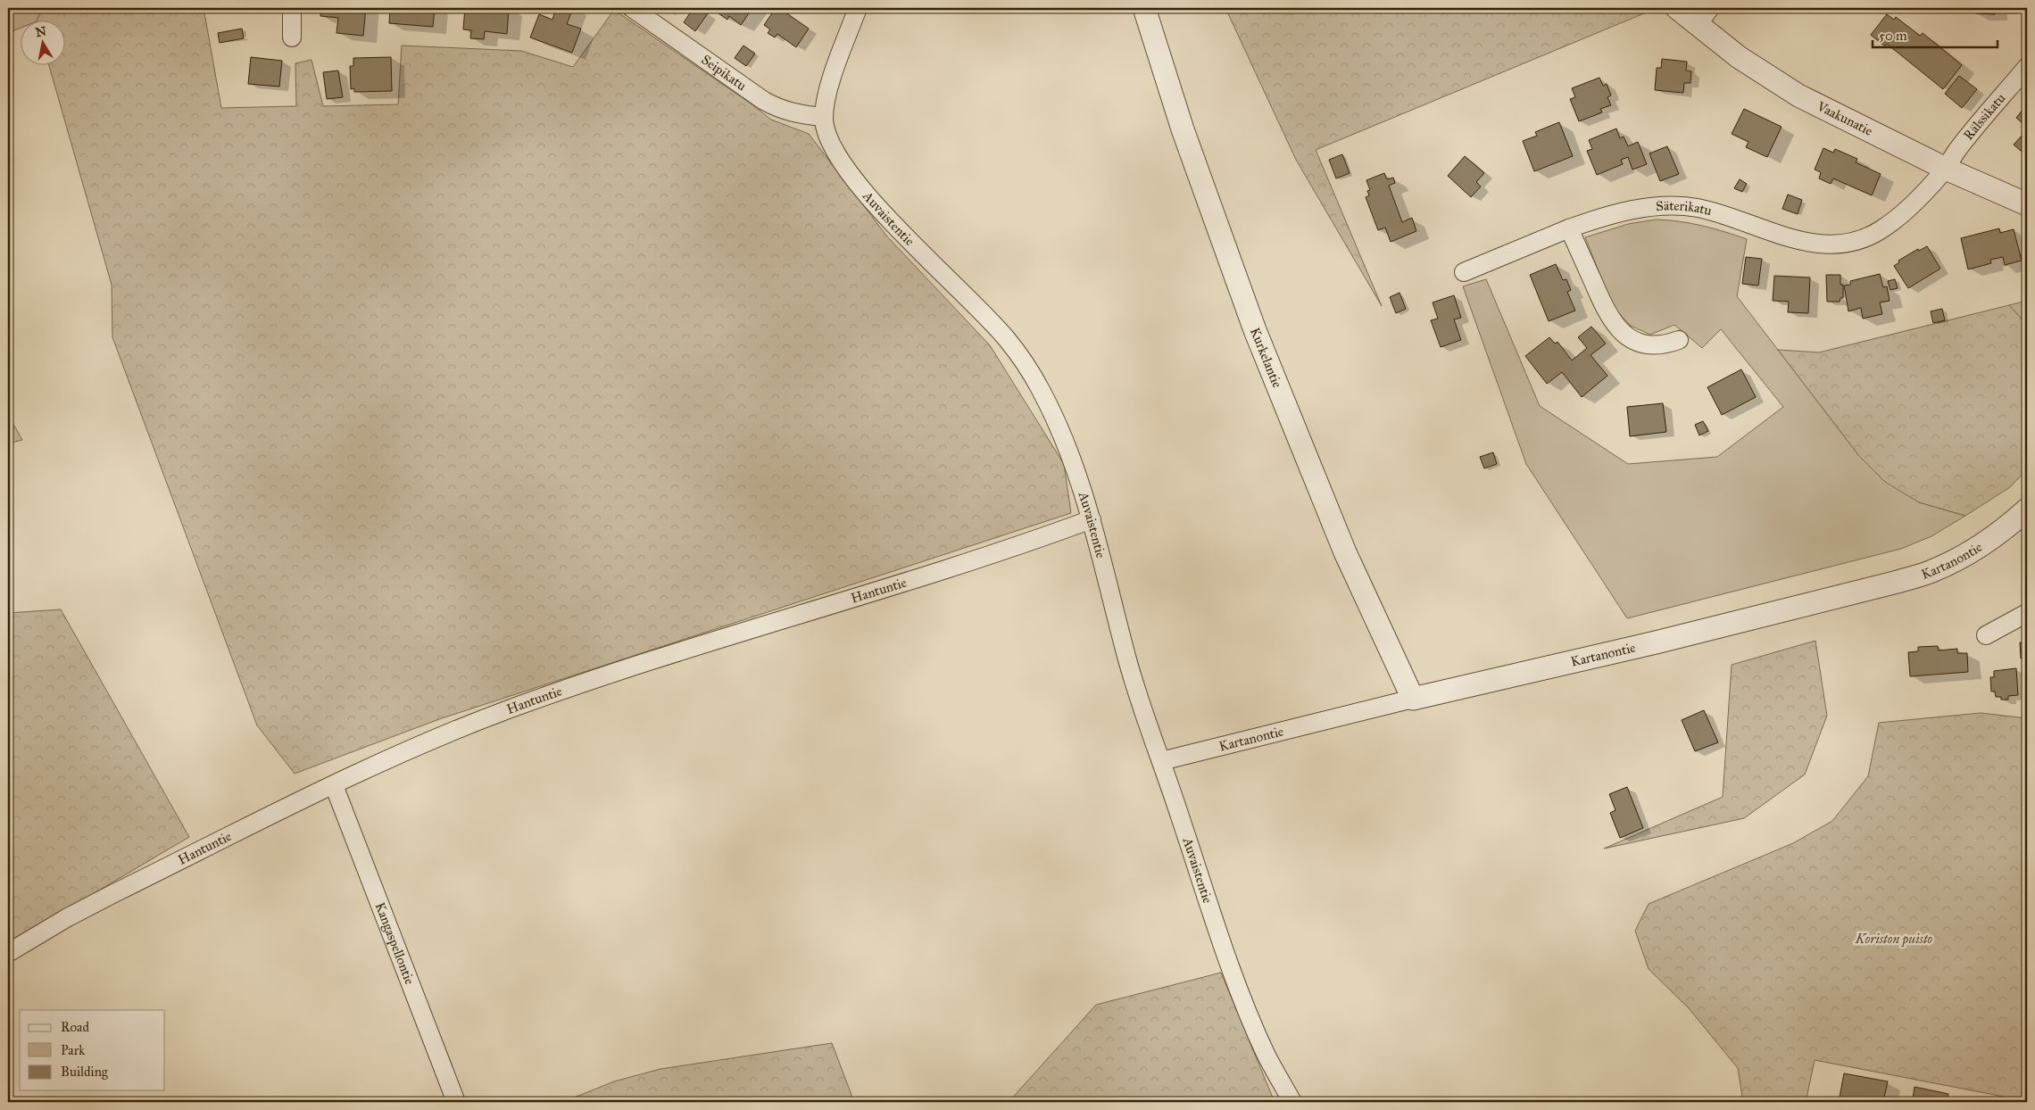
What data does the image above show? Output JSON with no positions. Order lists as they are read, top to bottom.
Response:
{
  "streets": {
    "street": [
      "Seipikatu",
      "Rälssikatu",
      "Vaakunatie",
      "Säterikatu",
      "Auvaistentie",
      "Kurkelantie",
      "Kartanontie",
      "Hantuntie",
      "Kangaspellontie"
    ]
  },
  "crossings": [
    ["Seipikatu", "Auvaistentie"],
    ["Rälssikatu", "Vaakunatie"],
    ["Rälssikatu", "Säterikatu"],
    ["Vaakunatie", "Säterikatu"],
    ["Auvaistentie", "Kartanontie"],
    ["Auvaistentie", "Hantuntie"],
    ["Kurkelantie", "Kartanontie"],
    ["Hantuntie", "Kangaspellontie"]
  ],
  "parks": ["Koriston puisto"],
  "legend": ["Road", "Park", "Building"],
  "scale_bar": "50 m",
  "north": "top"
}
